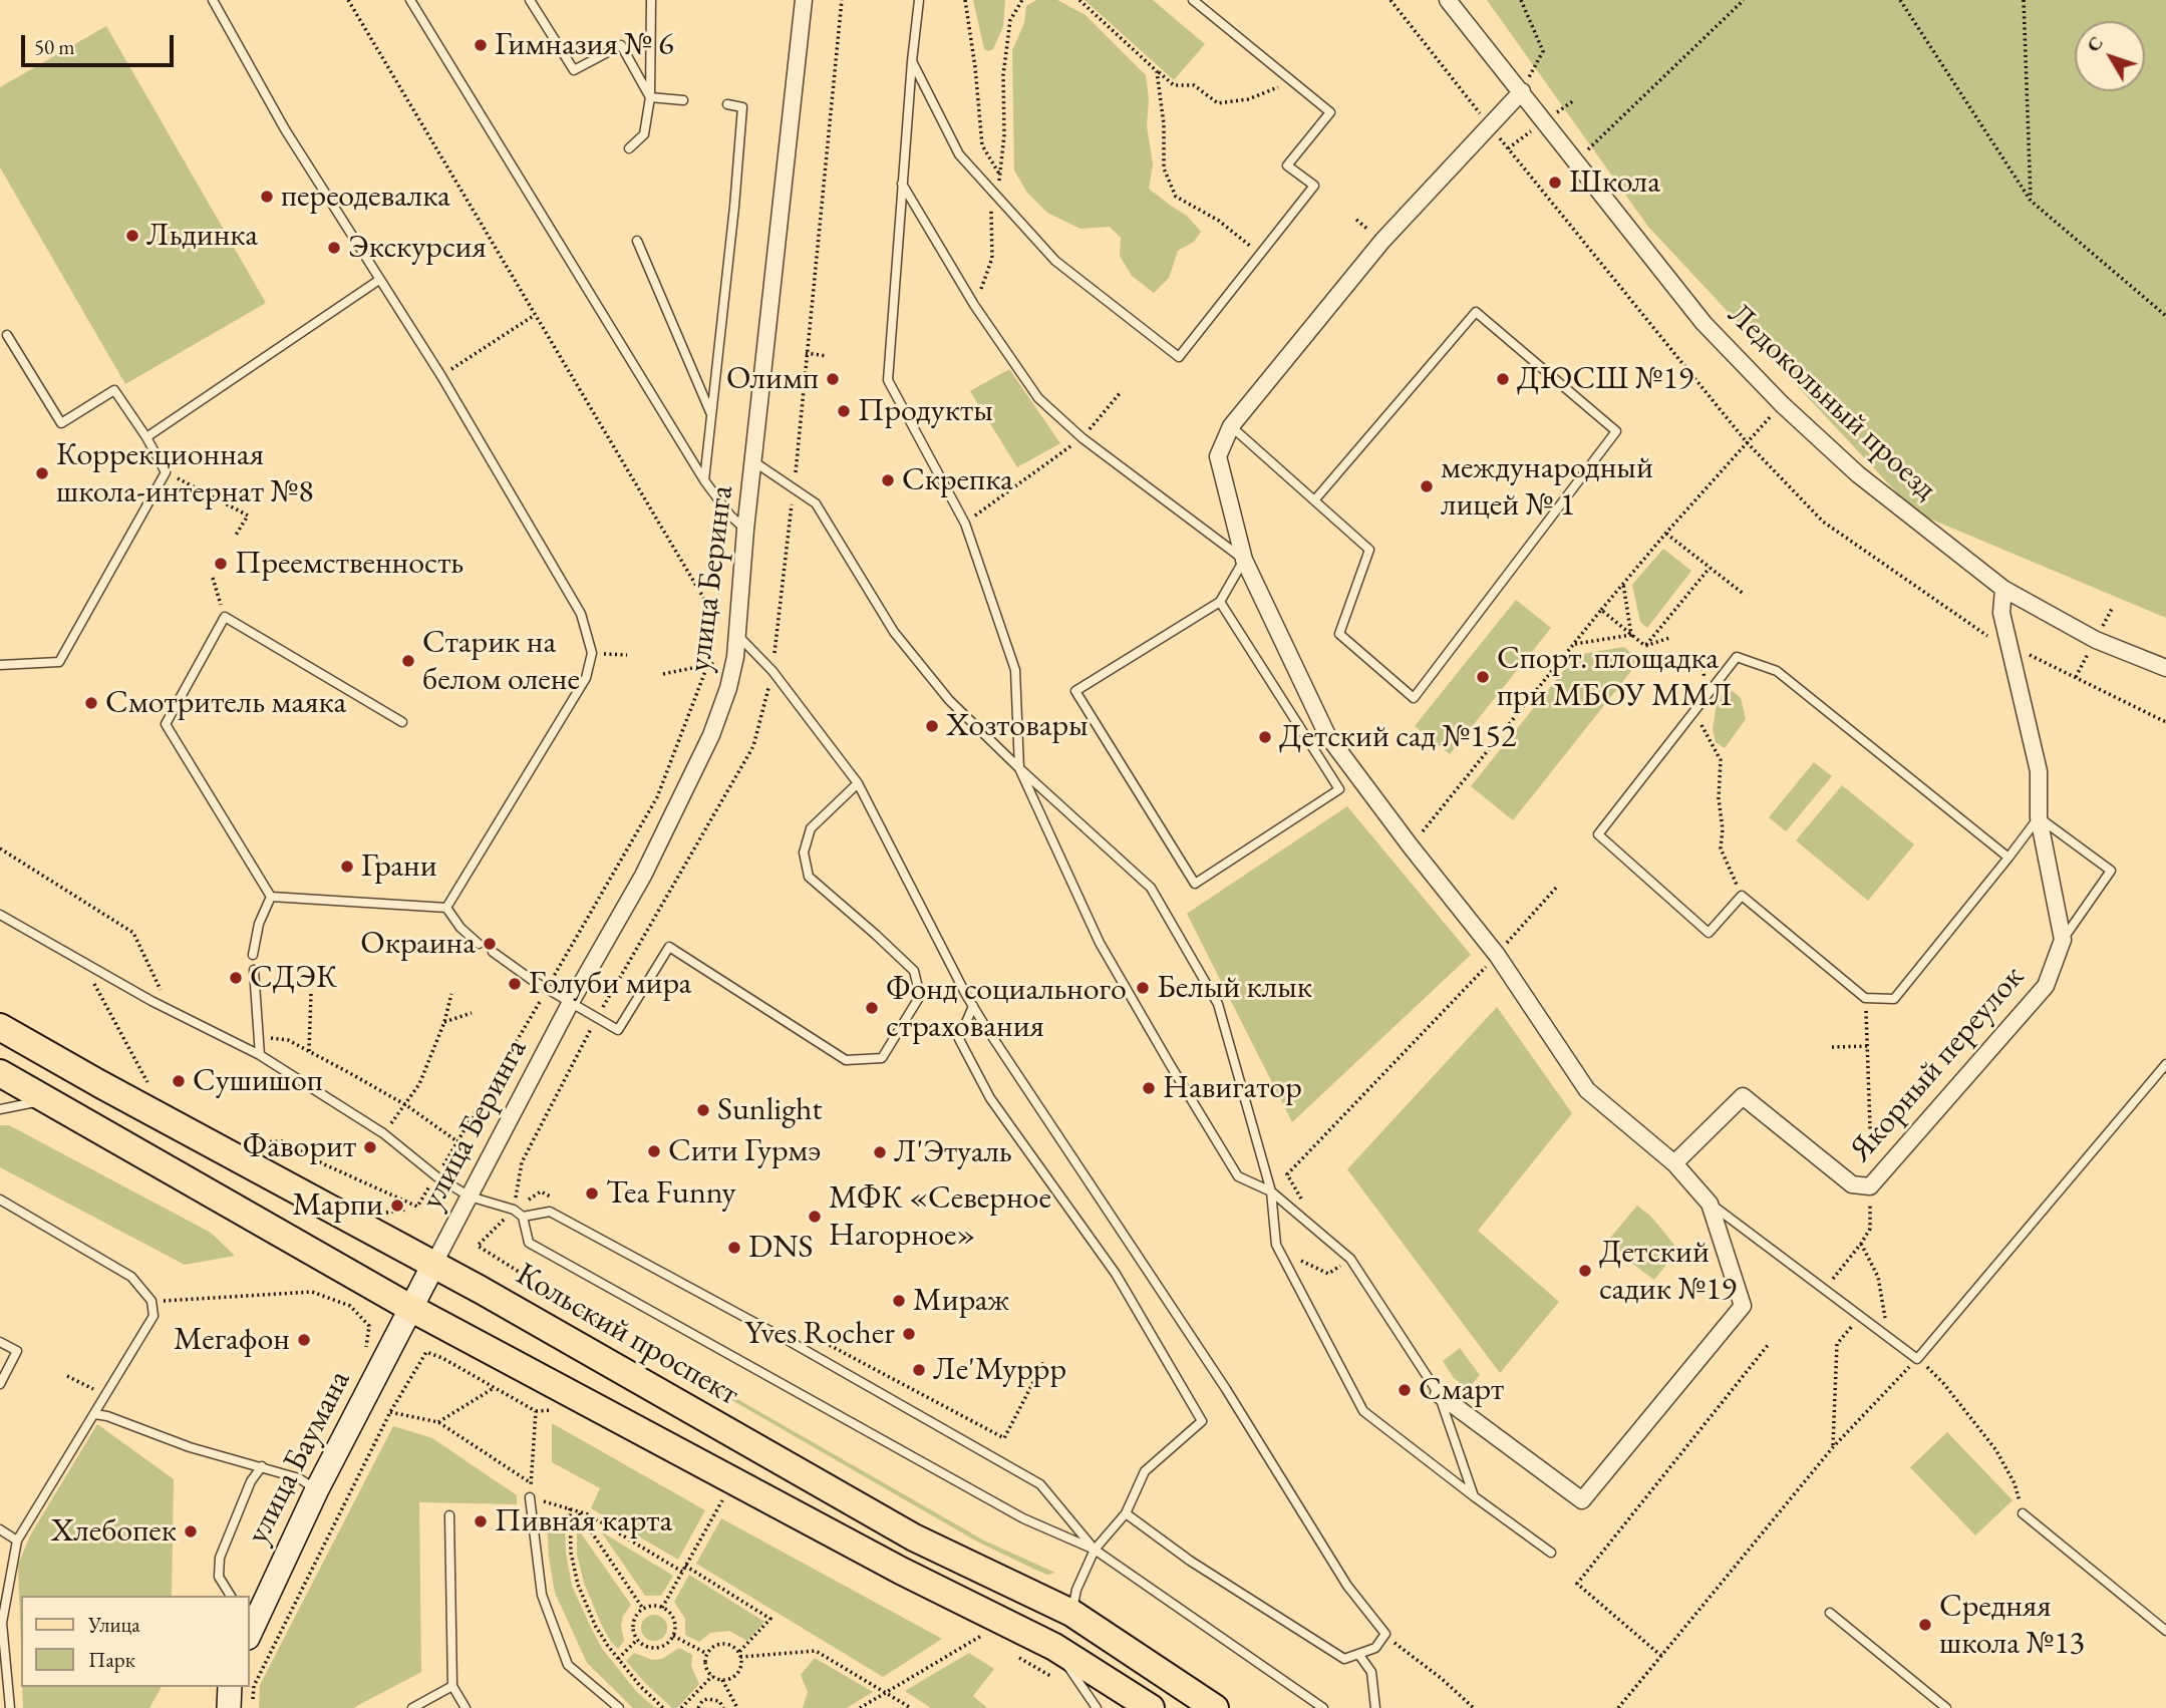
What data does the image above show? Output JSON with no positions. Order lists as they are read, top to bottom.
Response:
{
  "streets": {
    "main road": ["Кольский проспект"],
    "street": [
      "Ледокольный проезд",
      "улица Беринга",
      "Якорный переулок",
      "улица Баумана"
    ]
  },
  "crossings": [
    ["улица Беринга", "Кольский проспект"],
    ["улица Беринга", "улица Баумана"],
    ["Кольский проспект", "улица Баумана"]
  ],
  "places": [
    "Гимназия № 6",
    "Школа",
    "переодевалка",
    "Льдинка",
    "Экскурсия",
    "Олимп",
    "ДЮСШ №19",
    "Продукты",
    "Коррекционная школа-интернат №8",
    "Скрепка",
    "международный лицей № 1",
    "Преемственность",
    "Старик на белом олене",
    "Спорт. площадка при МБОУ ММЛ",
    "Смотритель маяка",
    "Хозтовары",
    "Детский сад №152",
    "Грани",
    "Окраина",
    "СДЭК",
    "Голуби мира",
    "Белый клык",
    "Фонд социального страхования",
    "Сушишоп",
    "Навигатор",
    "Sunlight",
    "Фаворит",
    "Сити Гурмэ",
    "Л'Этуаль",
    "Tea Funny",
    "Марпи",
    "МФК «Северное Нагорное»",
    "DNS",
    "Детский садик №19",
    "Мираж",
    "Yves Rocher",
    "Мегафон",
    "Ле'Муррр",
    "Смарт",
    "Пивная карта",
    "Хлебопек",
    "Средняя школа №13"
  ],
  "legend": ["Улица", "Парк"],
  "scale_bar": "50 m",
  "north": "top left"
}
